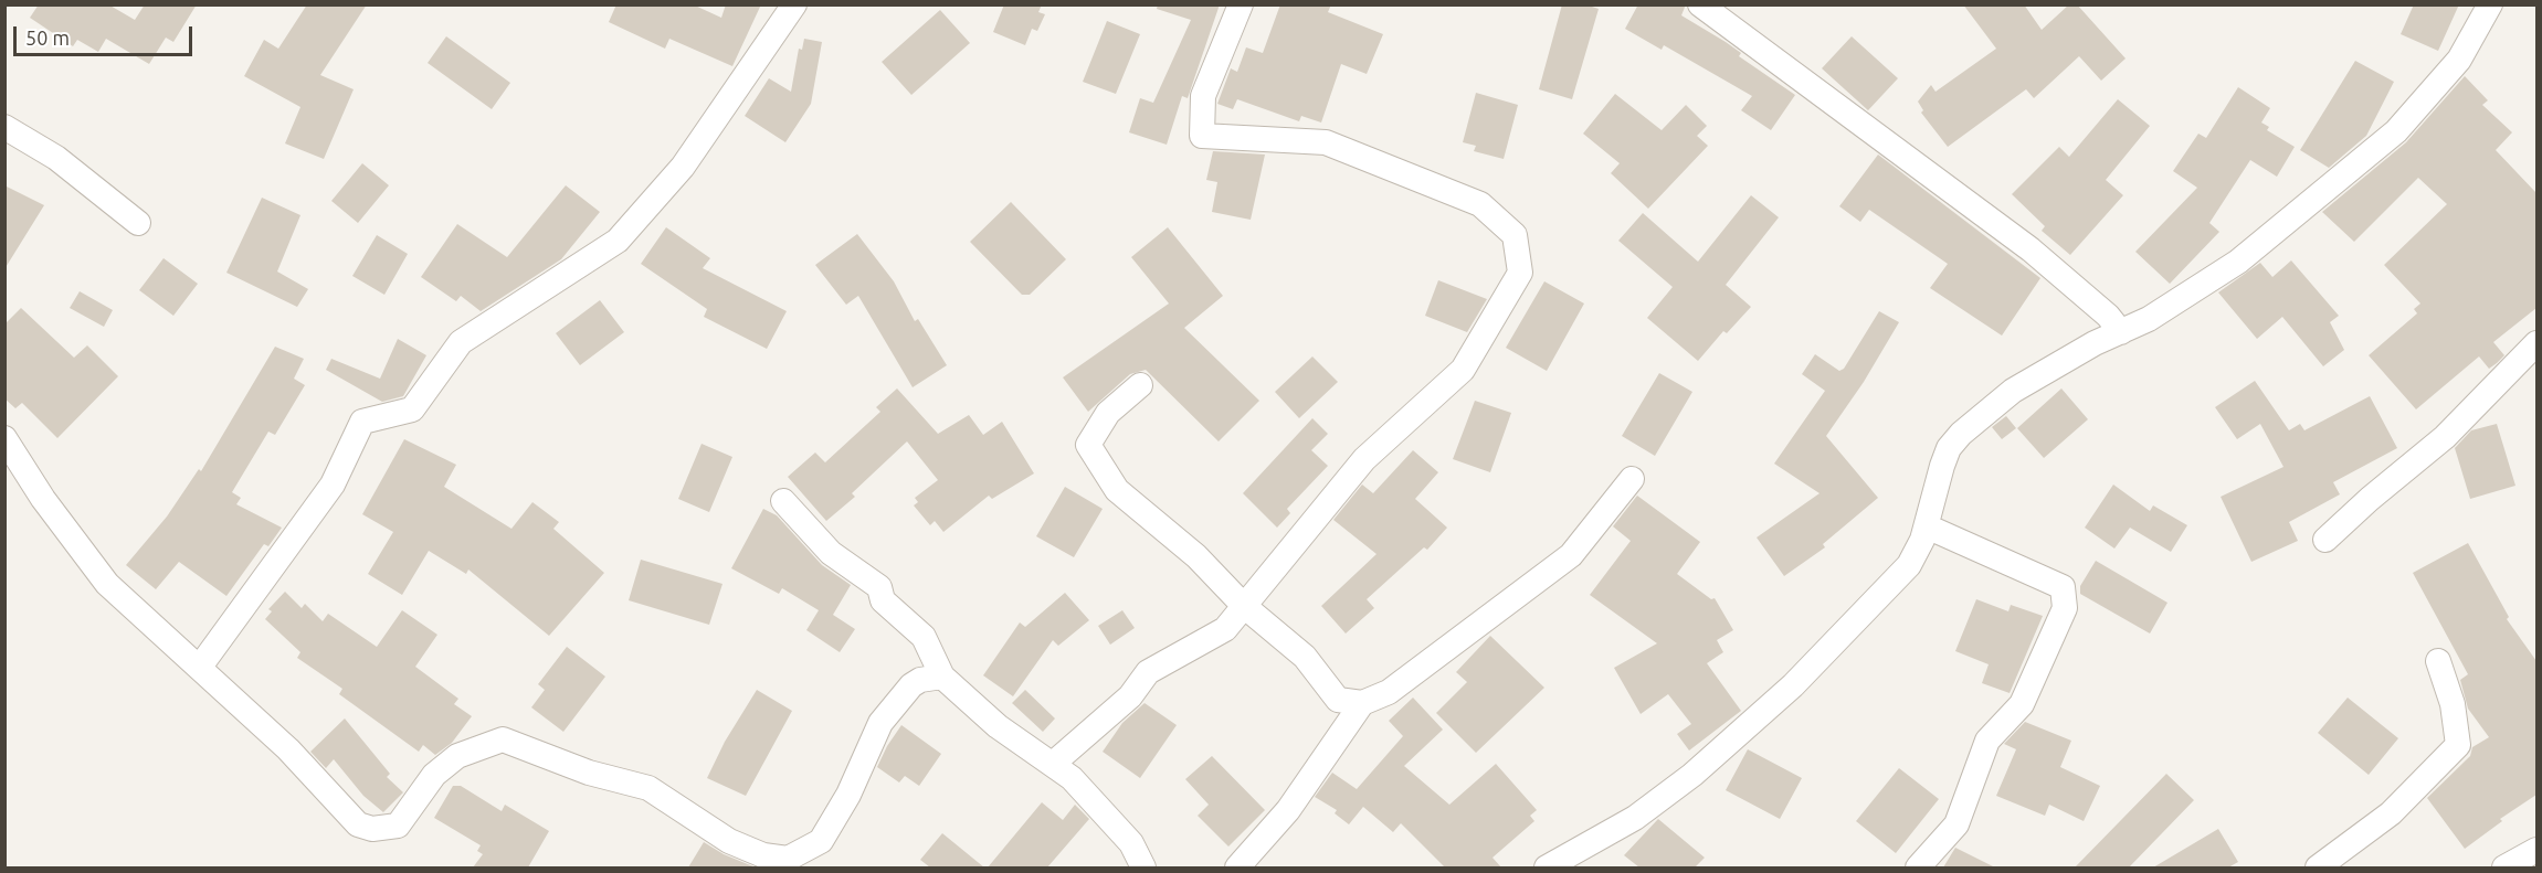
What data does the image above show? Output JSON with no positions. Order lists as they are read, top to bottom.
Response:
{
  "scale_bar": "50 m"
}
